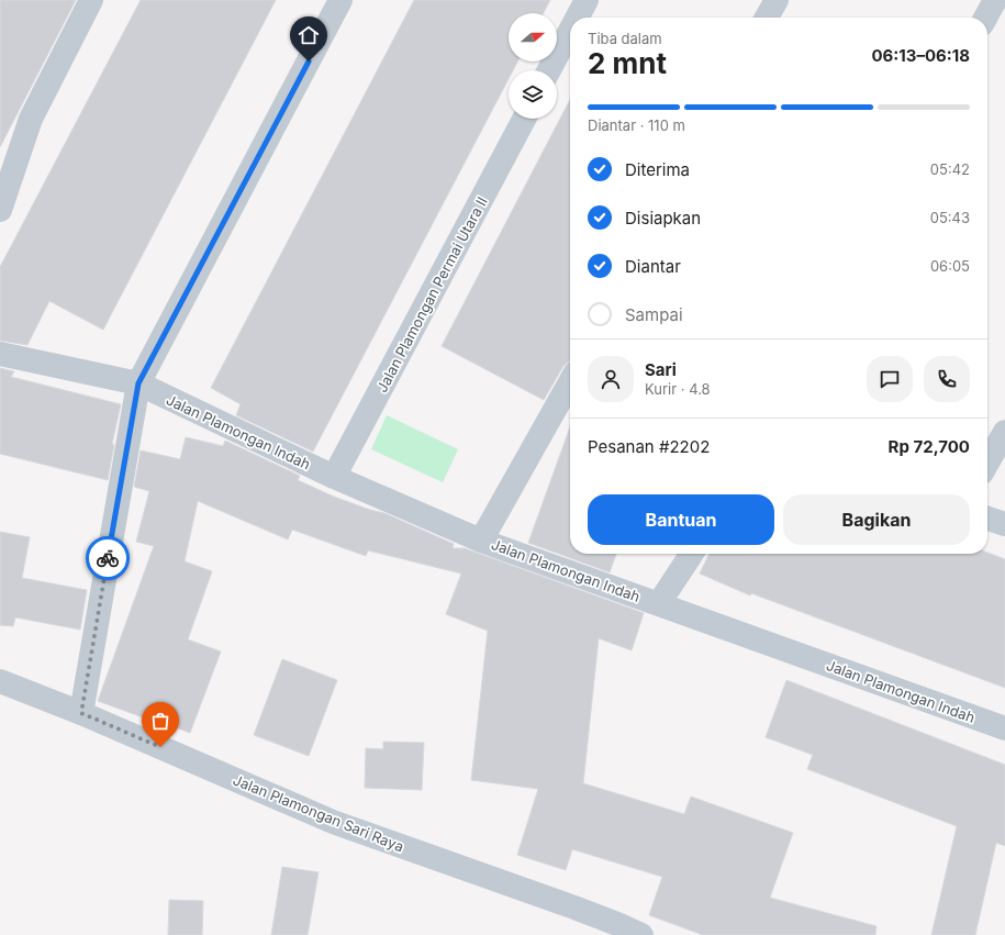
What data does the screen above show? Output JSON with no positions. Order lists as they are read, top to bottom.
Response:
{
  "streets": {
    "street": ["Jalan Plamongan Permai Utara II", "Jalan Plamongan Indah", "Jalan Plamongan Sari Raya"]
  },
  "crossings": [
    ["Jalan Plamongan Permai Utara II", "Jalan Plamongan Indah"]
  ],
  "north": "right",
  "page": {
    "heading": ["2 mnt", "Tiba dalam", "06:13–06:18"],
    "panel": [
      "Sari",
      "Kurir · 4.8",
      "Pesanan #2202",
      "Rp 72,700"
    ],
    "bar": "Diantar · 110 m",
    "list": [
      ["Diterima", "05:42"],
      ["Disiapkan", "05:43"],
      ["Diantar", "06:05"],
      "Sampai"
    ],
    "buttons": ["Bantuan", "Bagikan"]
  }
}
